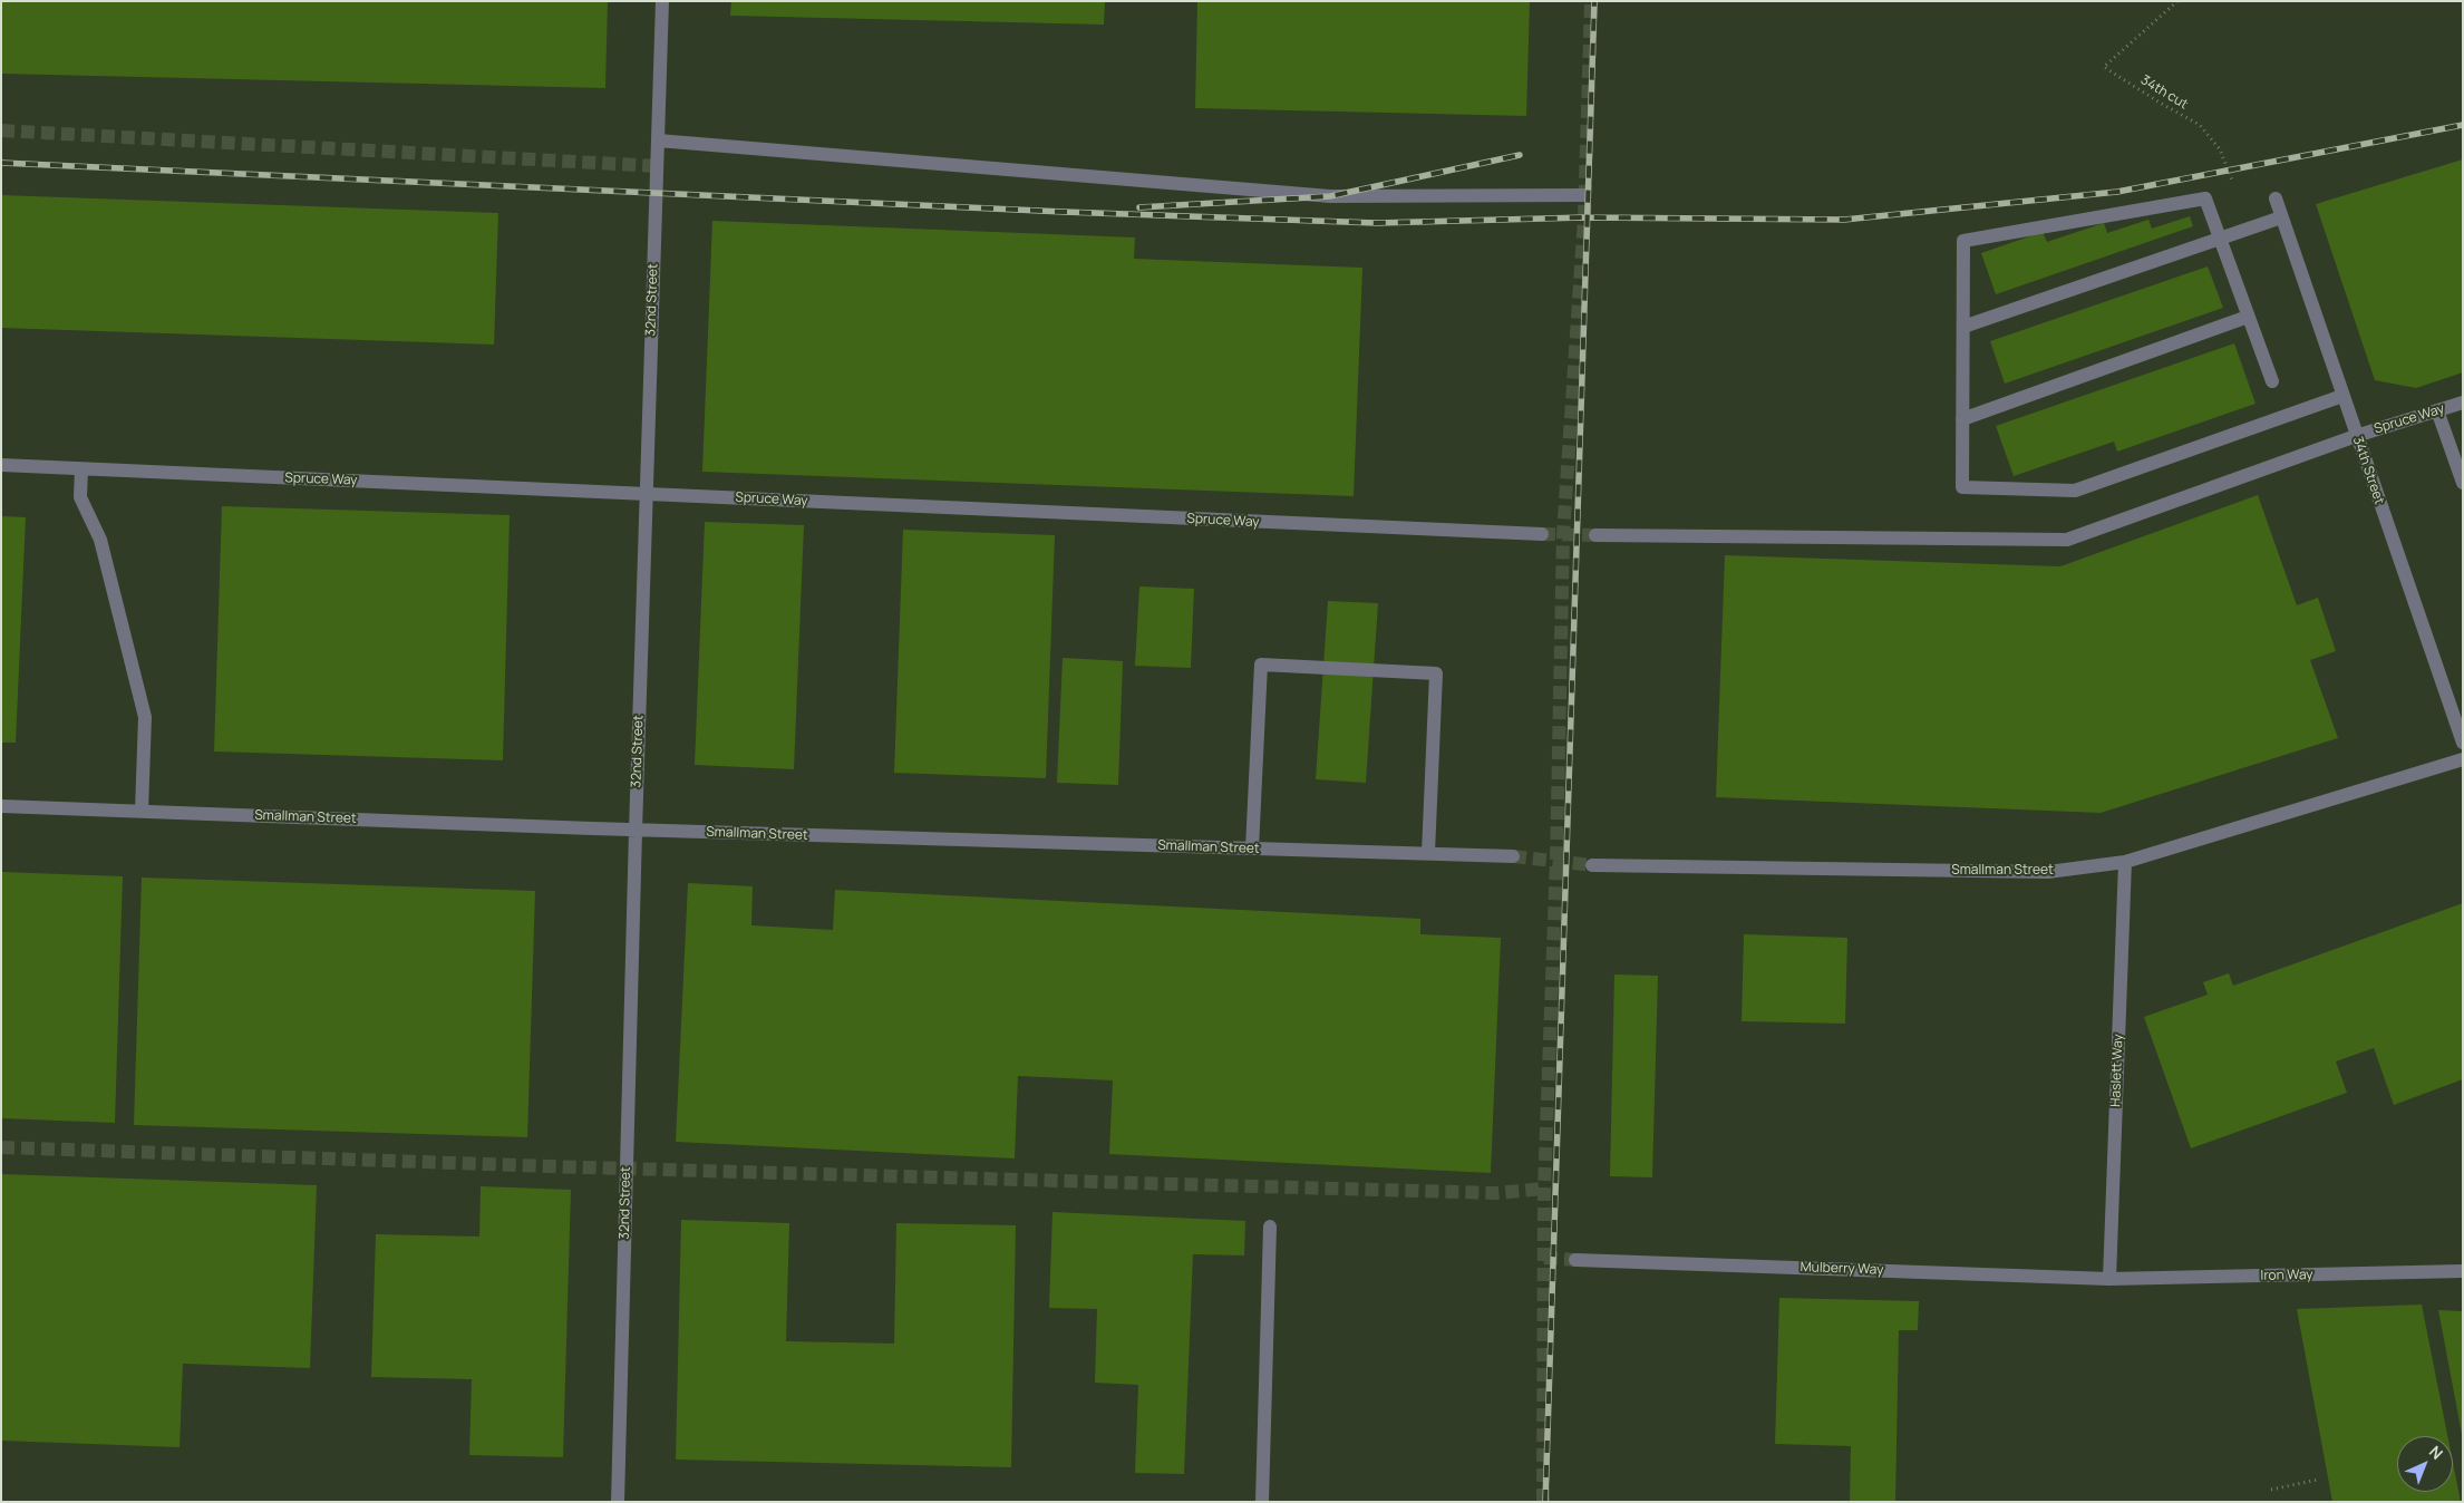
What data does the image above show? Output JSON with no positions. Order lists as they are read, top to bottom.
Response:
{
  "streets": {
    "street": [
      "32nd Street",
      "Spruce Way",
      "34th Street",
      "Smallman Street",
      "Haslett Way",
      "Mulberry Way",
      "Iron Way"
    ],
    "path": ["34th cut"]
  },
  "crossings": [
    ["32nd Street", "Spruce Way"],
    ["32nd Street", "Smallman Street"],
    ["Spruce Way", "34th Street"],
    ["Smallman Street", "Haslett Way"],
    ["Haslett Way", "Mulberry Way"],
    ["Haslett Way", "Iron Way"],
    ["Mulberry Way", "Iron Way"]
  ],
  "north": "top right"
}
